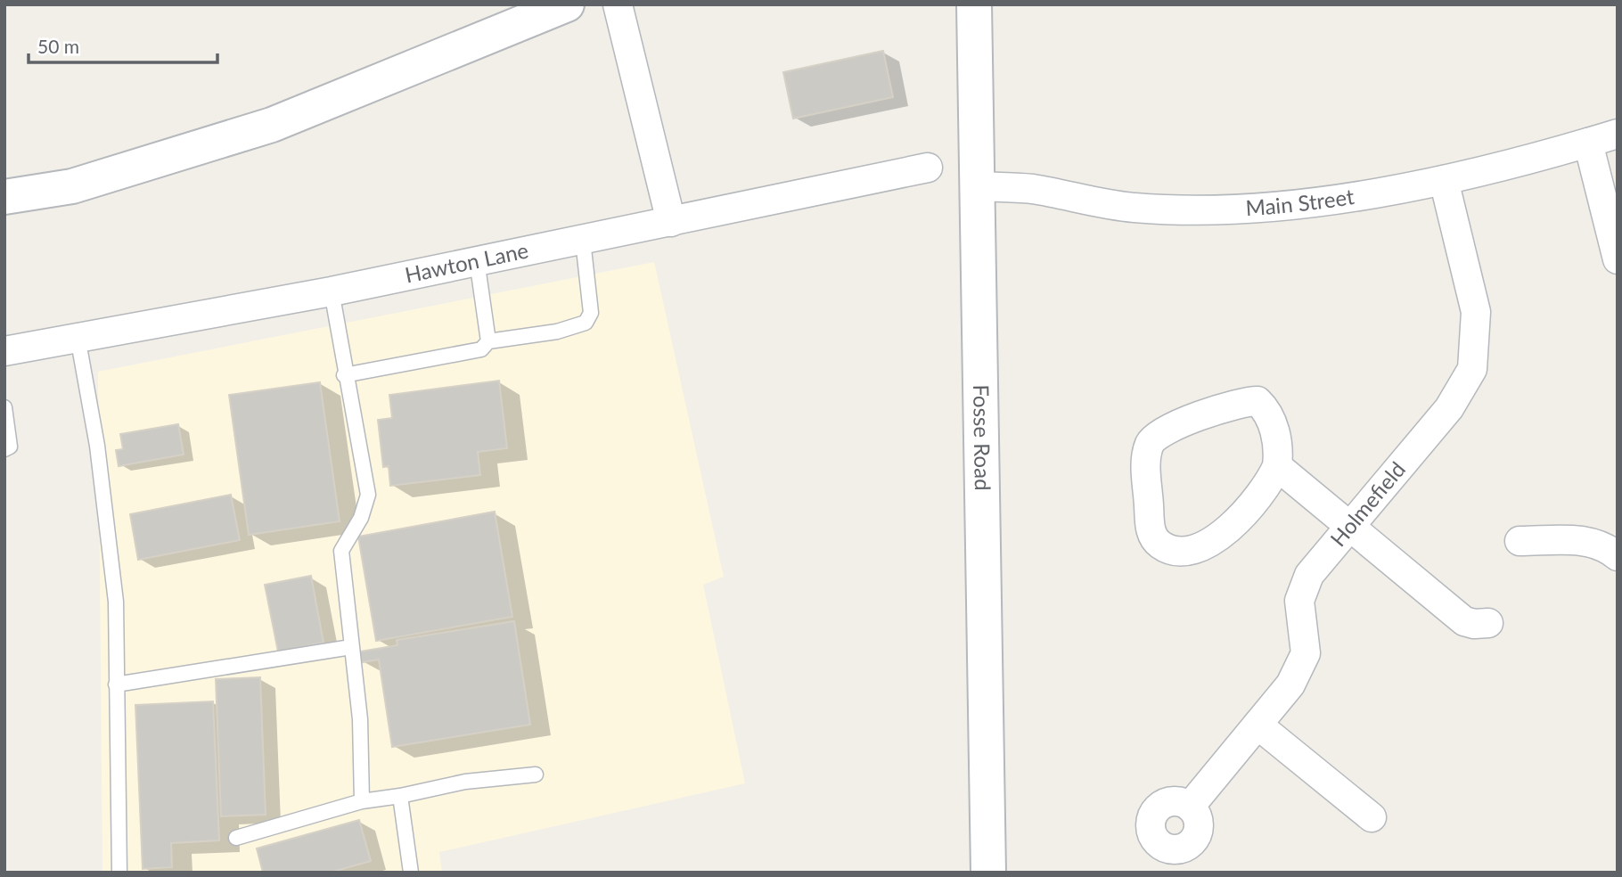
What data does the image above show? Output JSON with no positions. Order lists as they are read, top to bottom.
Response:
{
  "streets": {
    "street": [
      "Main Street",
      "Hawton Lane",
      "Fosse Road",
      "Holmefield"
    ]
  },
  "crossings": [
    ["Main Street", "Fosse Road"],
    ["Main Street", "Holmefield"]
  ],
  "scale_bar": "50 m"
}
